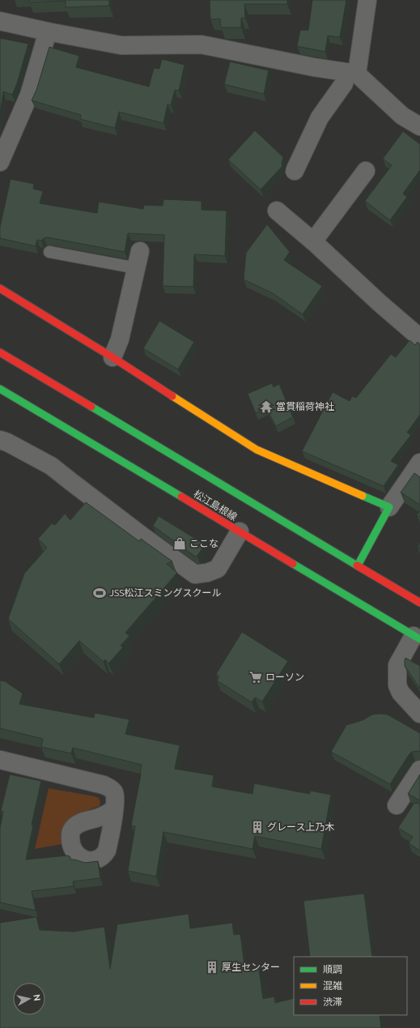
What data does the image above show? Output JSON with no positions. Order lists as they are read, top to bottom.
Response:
{
  "streets": {
    "main road": ["松江島根線"]
  },
  "places": {
    "temple": ["當貫稲荷神社"],
    "shop": ["ここな"],
    "sports": ["JSS松江スミングスクール"],
    "supermarket": ["ローソン"],
    "building": ["グレース上乃木", "厚生センター"]
  },
  "legend": ["順調", "混雑", "渋滞"],
  "north": "right"
}
